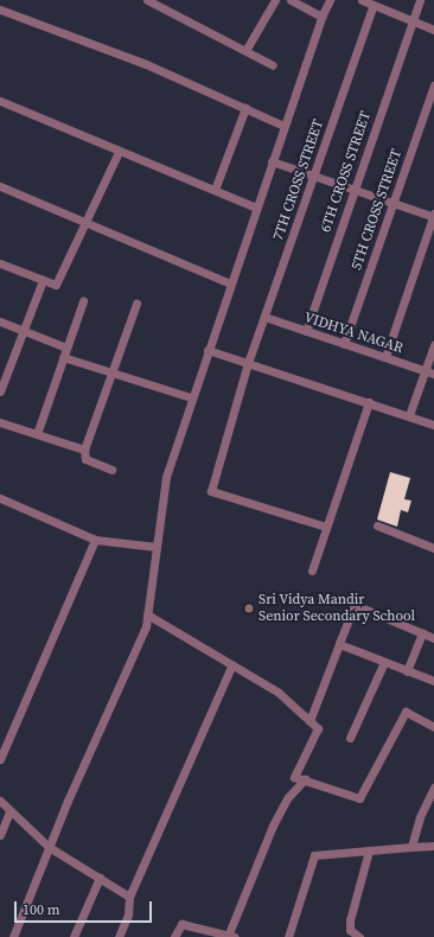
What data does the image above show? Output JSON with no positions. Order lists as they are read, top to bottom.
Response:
{
  "streets": {
    "street": [
      "6TH CROSS STREET",
      "7TH CROSS STREET",
      "5TH CROSS STREET",
      "VIDHYA NAGAR"
    ]
  },
  "crossings": [
    ["6TH CROSS STREET", "VIDHYA NAGAR"],
    ["7TH CROSS STREET", "VIDHYA NAGAR"],
    ["5TH CROSS STREET", "VIDHYA NAGAR"]
  ],
  "places": ["Sri Vidya Mandir Senior Secondary School"],
  "scale_bar": "100 m"
}
